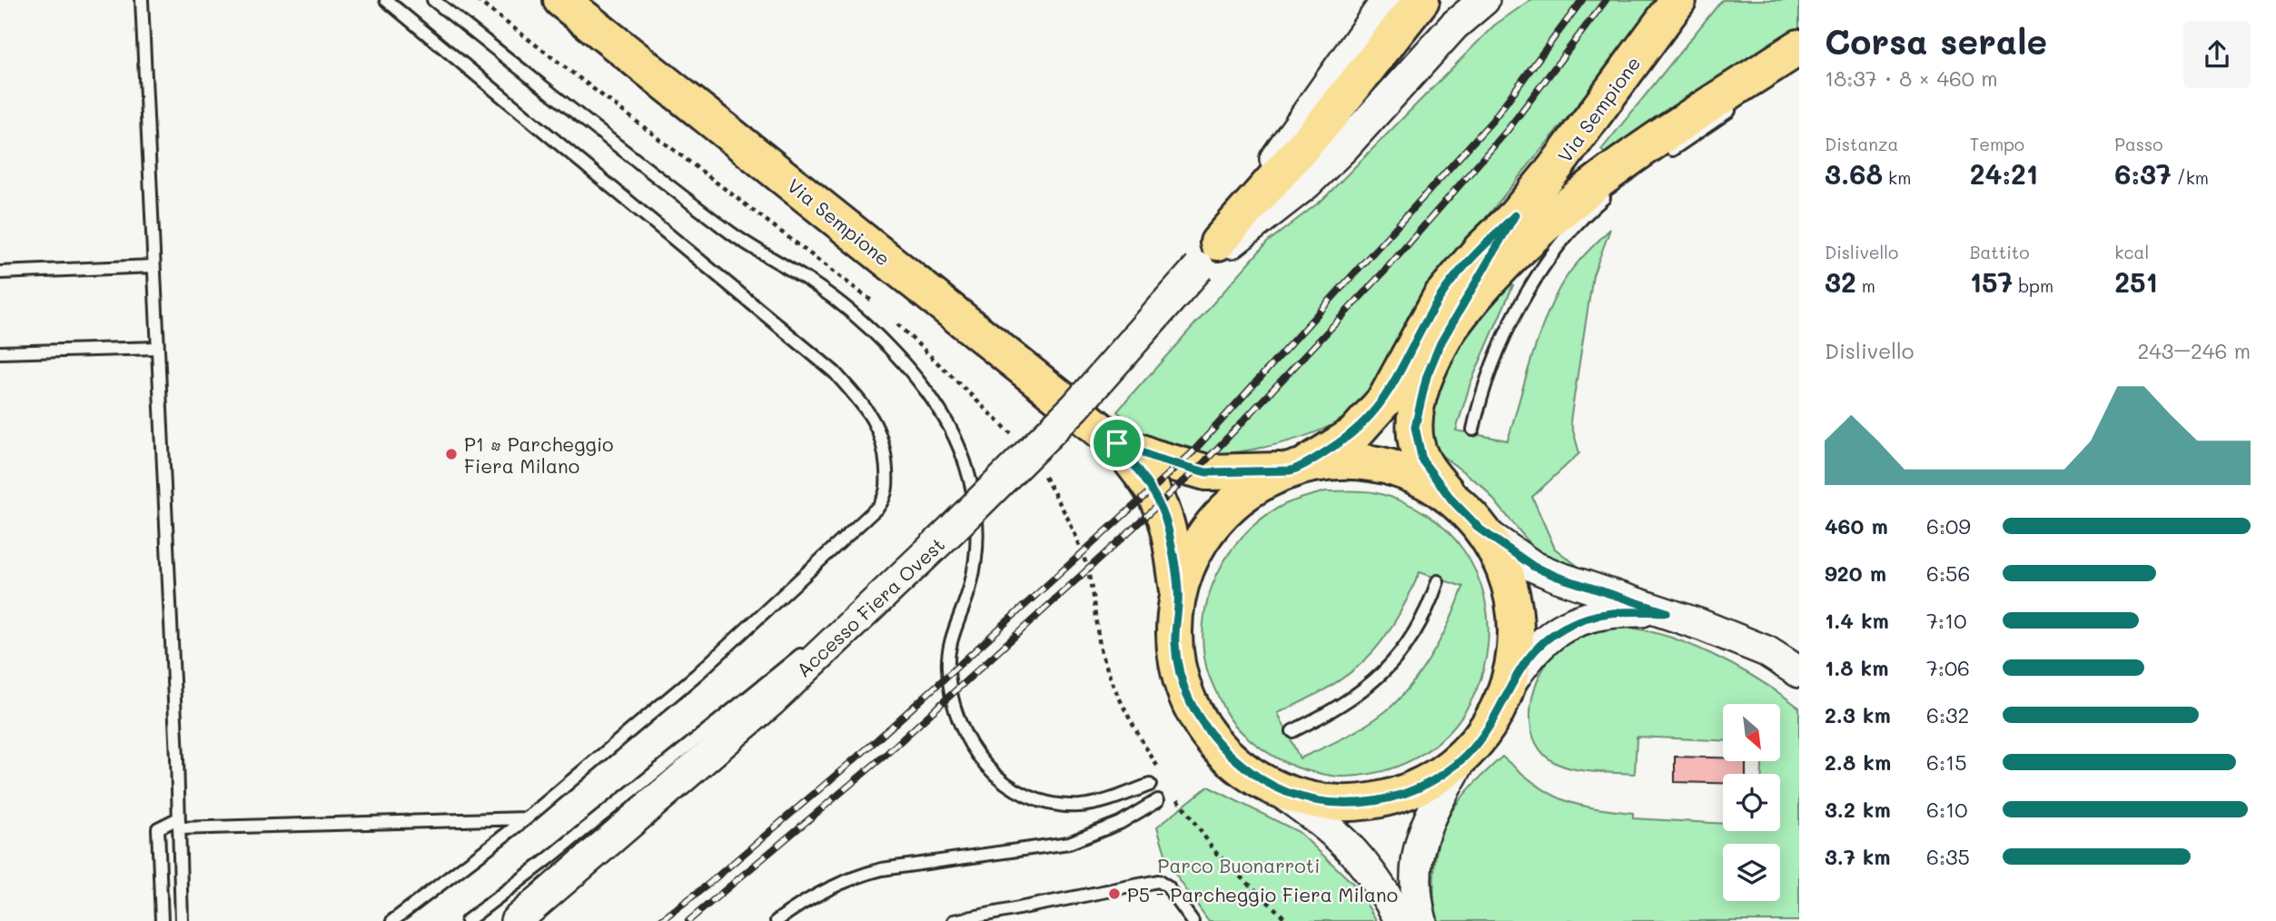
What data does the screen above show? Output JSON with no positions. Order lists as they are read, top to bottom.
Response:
{
  "streets": {
    "main road": ["Via Sempione"],
    "street": ["Accesso Fiera Ovest"]
  },
  "parks": ["Parco Buonarroti"],
  "places": ["P1 • Parcheggio Fiera Milano", "P5 - Parcheggio Fiera Milano"],
  "north": "bottom right",
  "page": {
    "heading": ["Corsa serale", "18:37 · 8 × 460 m"],
    "stats": [
      ["Distanza", "3.68 km"],
      ["Tempo", "24:21"],
      ["Passo", "6:37 /km"],
      ["Dislivello", "32 m"],
      ["Battito", "157 bpm"],
      ["kcal", "251"]
    ],
    "chart": ["Dislivello", "243–246 m"],
    "list": [
      {
        "name": "460 m",
        "note": "6:09"
      },
      {
        "name": "920 m",
        "note": "6:56"
      },
      {
        "name": "1.4 km",
        "note": "7:10"
      },
      {
        "name": "1.8 km",
        "note": "7:06"
      },
      {
        "name": "2.3 km",
        "note": "6:32"
      },
      {
        "name": "2.8 km",
        "note": "6:15"
      },
      {
        "name": "3.2 km",
        "note": "6:10"
      },
      {
        "name": "3.7 km",
        "note": "6:35"
      }
    ]
  }
}
